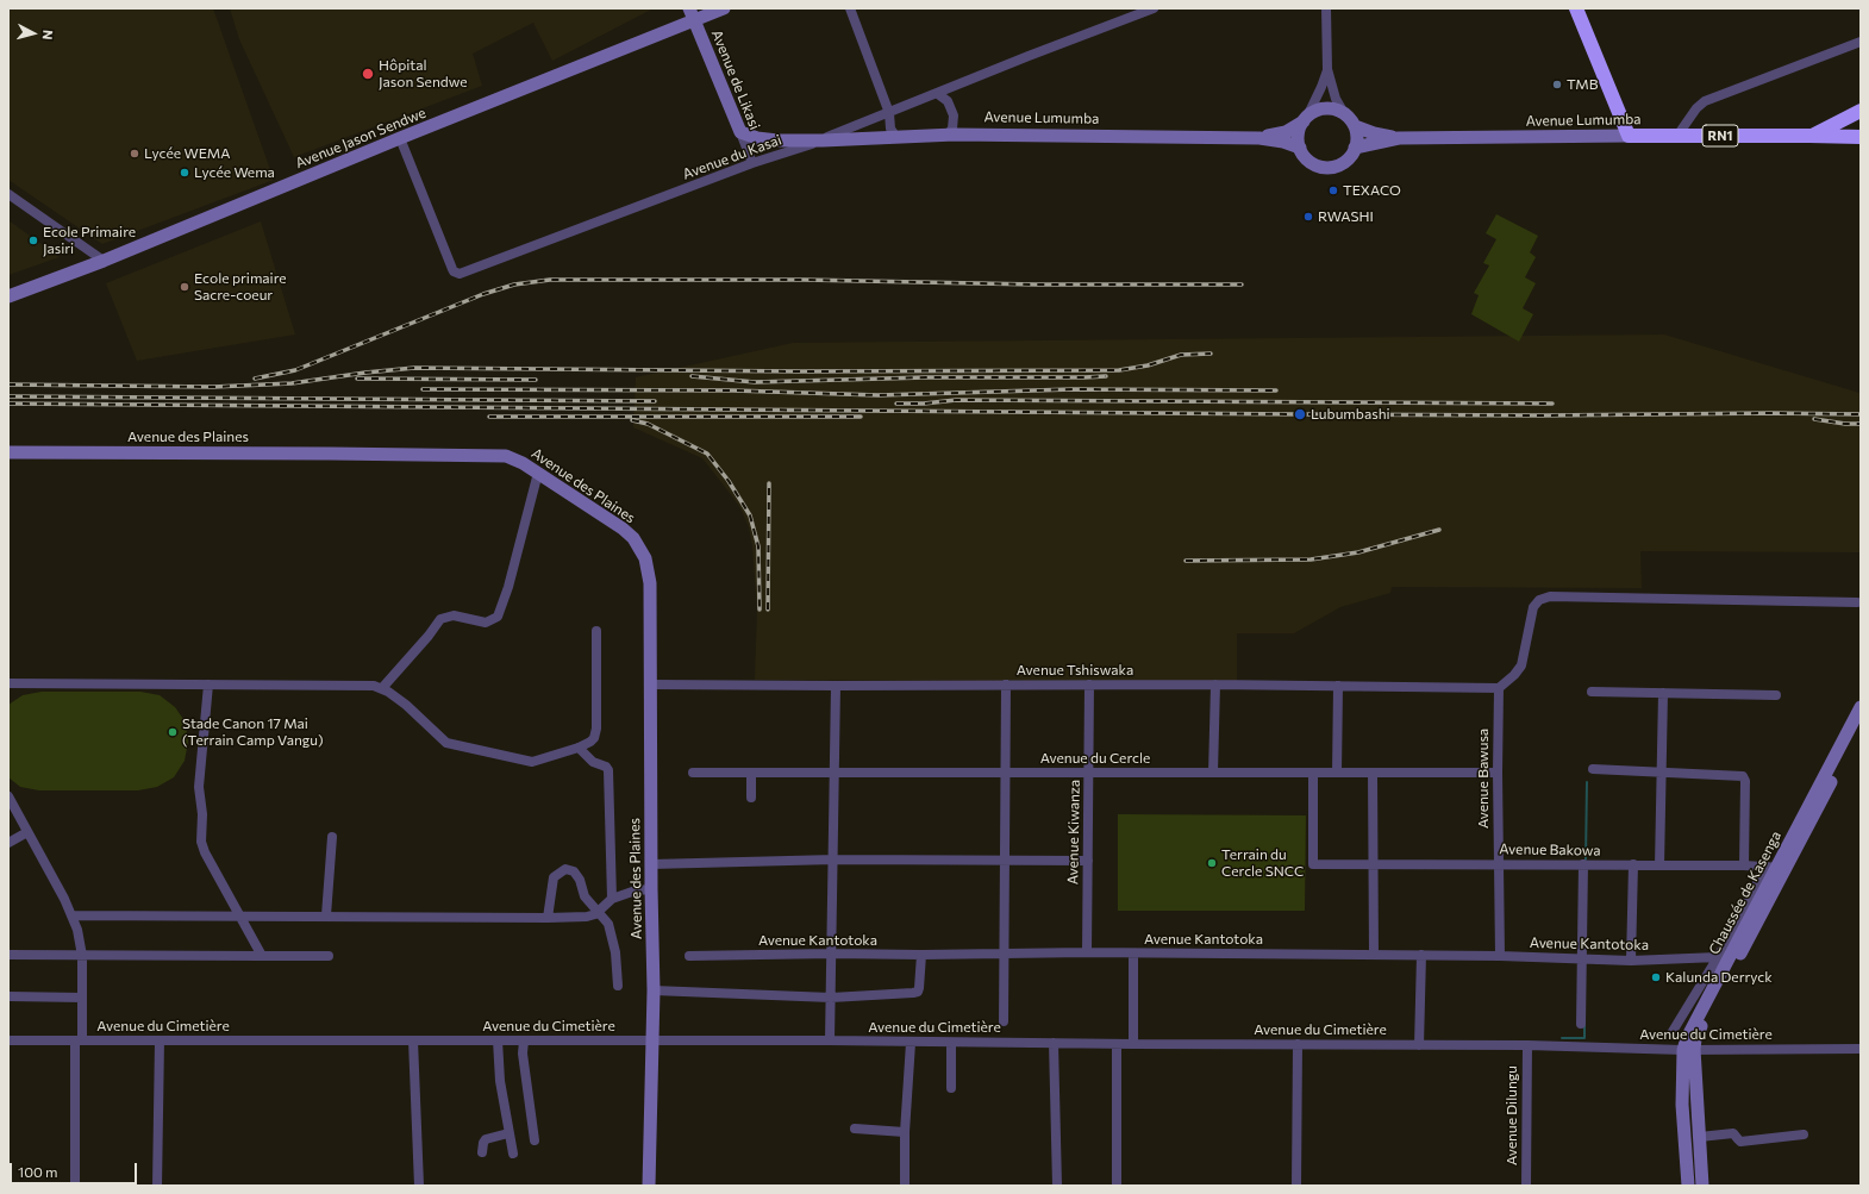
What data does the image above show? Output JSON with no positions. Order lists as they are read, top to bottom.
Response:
{
  "streets": {
    "highway": ["Avenue Lumumba", "RN1"],
    "main road": [
      "Avenue de Likasi",
      "Avenue Jason Sendwe",
      "Avenue des Plaines",
      "Chaussée de Kasenga"
    ],
    "street": [
      "Avenue du Kasai",
      "Avenue Tshiswaka",
      "Avenue du Cercle",
      "Avenue Bawusa",
      "Avenue Kiwanza",
      "Avenue Bakowa",
      "Avenue Kantotoka",
      "Avenue du Cimetière",
      "Avenue Dilungu"
    ]
  },
  "crossings": [
    ["Avenue de Likasi", "Avenue Lumumba"],
    ["Avenue de Likasi", "Avenue Jason Sendwe"],
    ["Avenue de Likasi", "Avenue du Kasai"],
    ["Avenue Lumumba", "Avenue du Kasai"],
    ["Avenue Jason Sendwe", "Avenue du Kasai"],
    ["Avenue des Plaines", "Avenue Tshiswaka"],
    ["Avenue des Plaines", "Avenue du Cimetière"],
    ["Avenue Tshiswaka", "Avenue Bawusa"],
    ["Avenue Tshiswaka", "Avenue Kiwanza"],
    ["Avenue du Cercle", "Avenue Bawusa"],
    ["Avenue du Cercle", "Avenue Kiwanza"],
    ["Avenue du Cercle", "Avenue Bakowa"],
    ["Avenue Bawusa", "Avenue Bakowa"],
    ["Avenue Bawusa", "Avenue Kantotoka"],
    ["Avenue Kiwanza", "Avenue Kantotoka"],
    ["Avenue Bakowa", "Chaussée de Kasenga"],
    ["Chaussée de Kasenga", "Avenue du Cimetière"],
    ["Avenue du Cimetière", "Avenue Dilungu"]
  ],
  "places": [
    "Hôpital Jason Sendwe",
    "TMB",
    "Lycée WEMA",
    "Lycée Wema",
    "TEXACO",
    "RWASHI",
    "Ecole Primaire Jasiri",
    "Ecole primaire Sacre-coeur",
    "Lubumbashi",
    "Stade Canon 17 Mai (Terrain Camp Vangu)",
    "Terrain du Cercle SNCC",
    "Kalunda Derryck"
  ],
  "scale_bar": "100 m",
  "north": "right"
}
